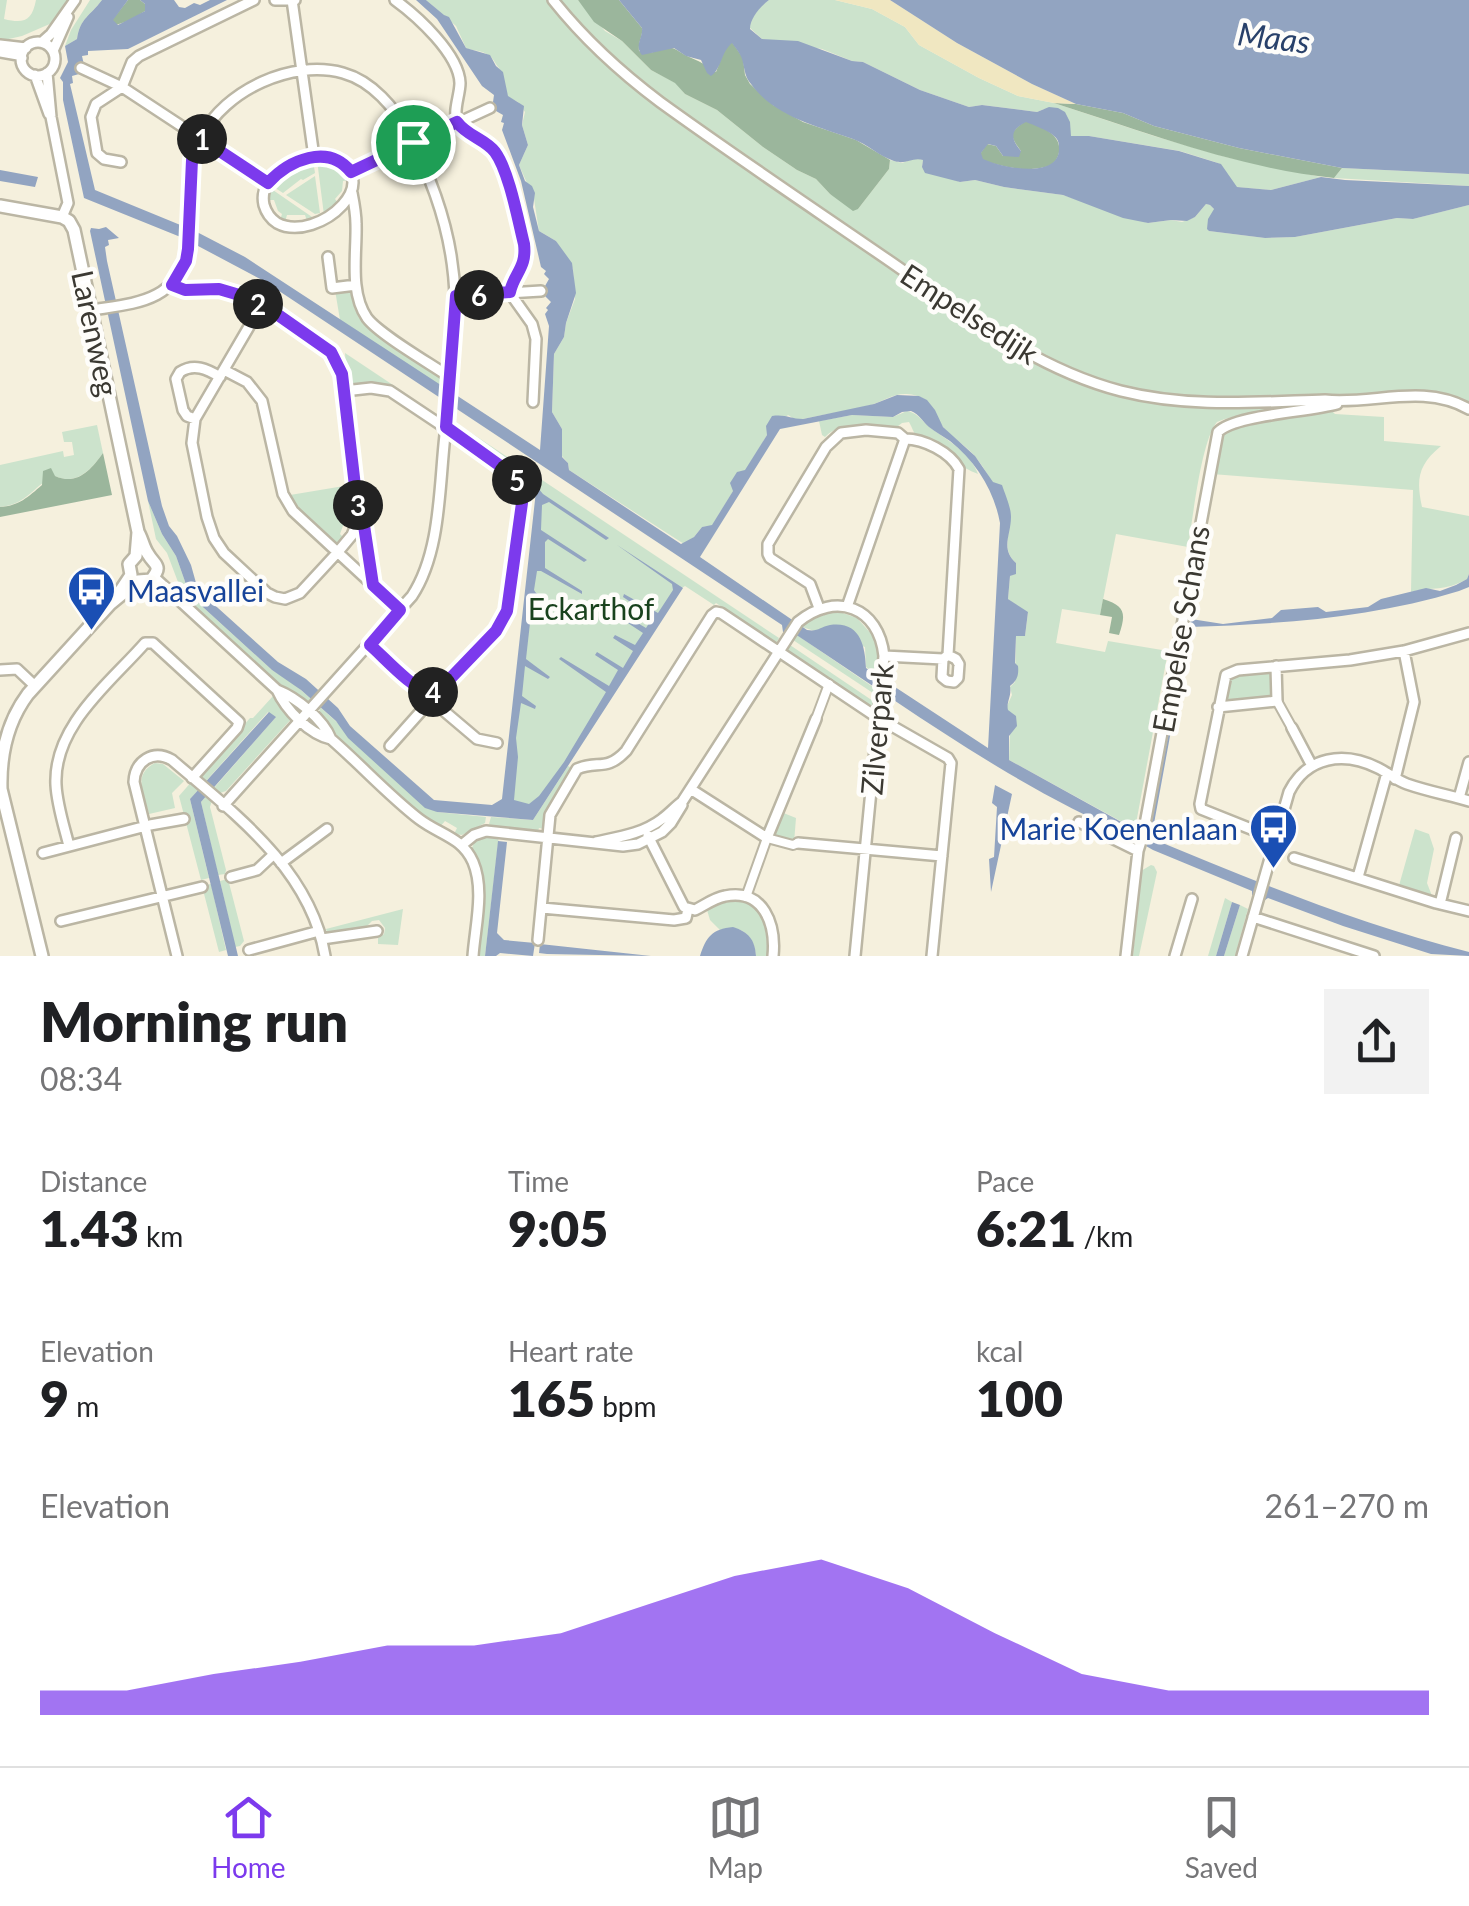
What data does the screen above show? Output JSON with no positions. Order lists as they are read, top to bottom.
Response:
{
  "streets": {
    "street": [
      "Empelsedijk",
      "Larenweg",
      "Empelse Schans",
      "Zilverpark"
    ]
  },
  "crossings": [
    ["Empelsedijk", "Empelse Schans"]
  ],
  "water": ["Maas"],
  "parks": ["Eckarthof"],
  "places": {
    "bus stop": ["Maasvallei", "Marie Koenenlaan"]
  },
  "page": {
    "pins": [
      "1",
      "6",
      "2",
      "5",
      "3",
      "4"
    ],
    "heading": ["Morning run", "08:34"],
    "stats": [
      ["Distance", "1.43 km"],
      ["Time", "9:05"],
      ["Pace", "6:21 /km"],
      ["Elevation", "9 m"],
      ["Heart rate", "165 bpm"],
      ["kcal", "100"]
    ],
    "chart": ["Elevation", "261–270 m"],
    "tabs": ["Home", "Map", "Saved"]
  }
}
